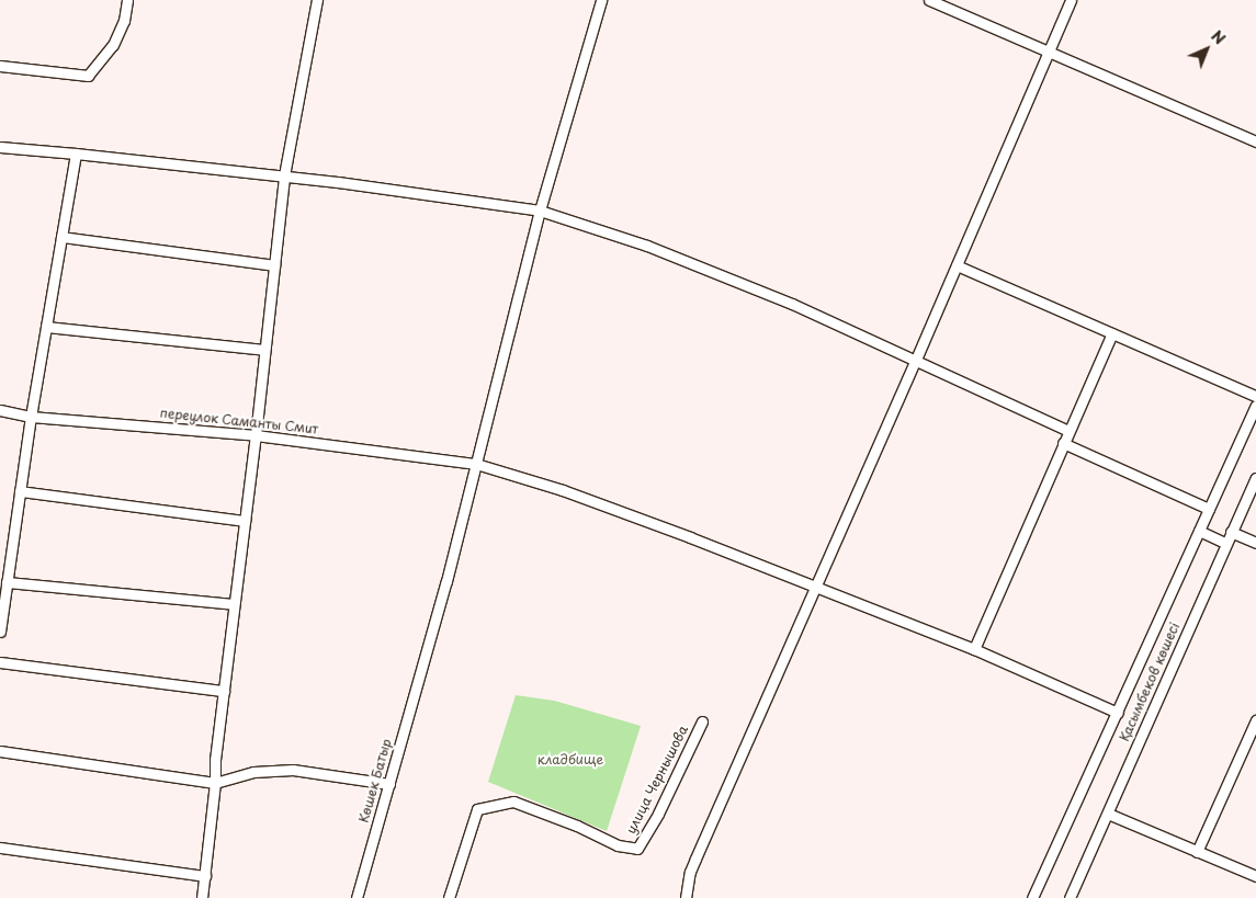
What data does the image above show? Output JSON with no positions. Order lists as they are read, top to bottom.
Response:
{
  "streets": {
    "street": [
      "переулок Саманты Смит",
      "Қасымбеков көшесі",
      "улица Чернышова",
      "Көшек Батыр"
    ]
  },
  "crossings": [
    ["переулок Саманты Смит", "Көшек Батыр"]
  ],
  "parks": ["кладбище"],
  "north": "top right"
}
